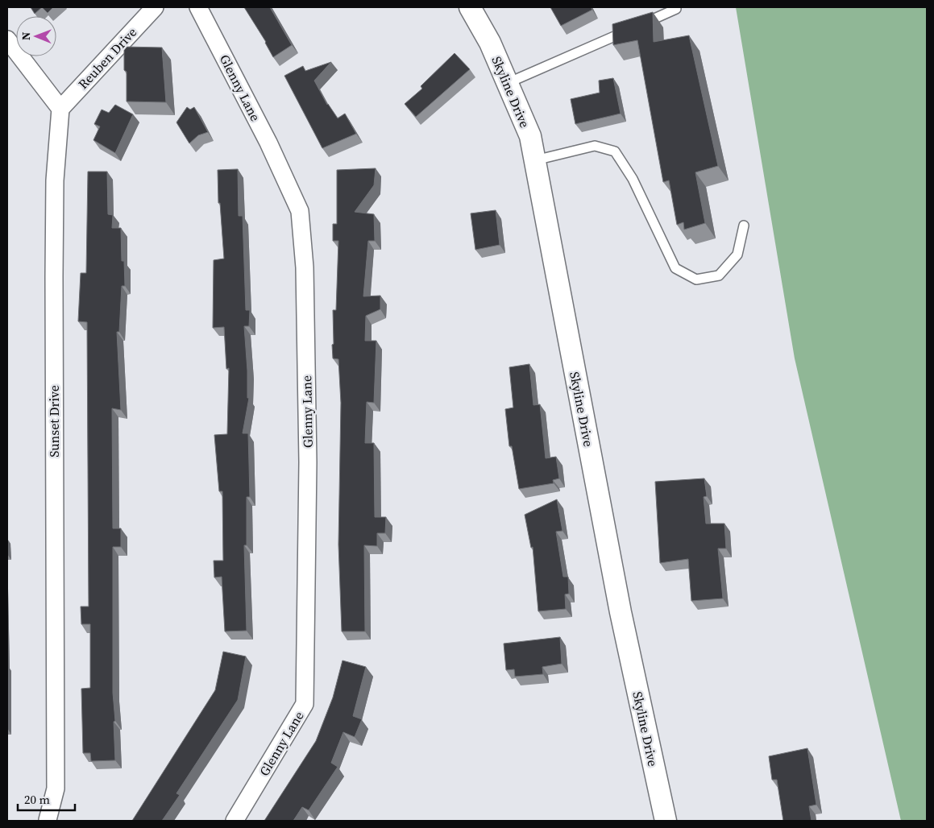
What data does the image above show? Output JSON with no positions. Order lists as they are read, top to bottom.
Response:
{
  "streets": {
    "street": [
      "Reuben Drive",
      "Glenny Lane",
      "Skyline Drive",
      "Sunset Drive"
    ]
  },
  "crossings": [
    ["Reuben Drive", "Sunset Drive"]
  ],
  "scale_bar": "20 m",
  "north": "left"
}
